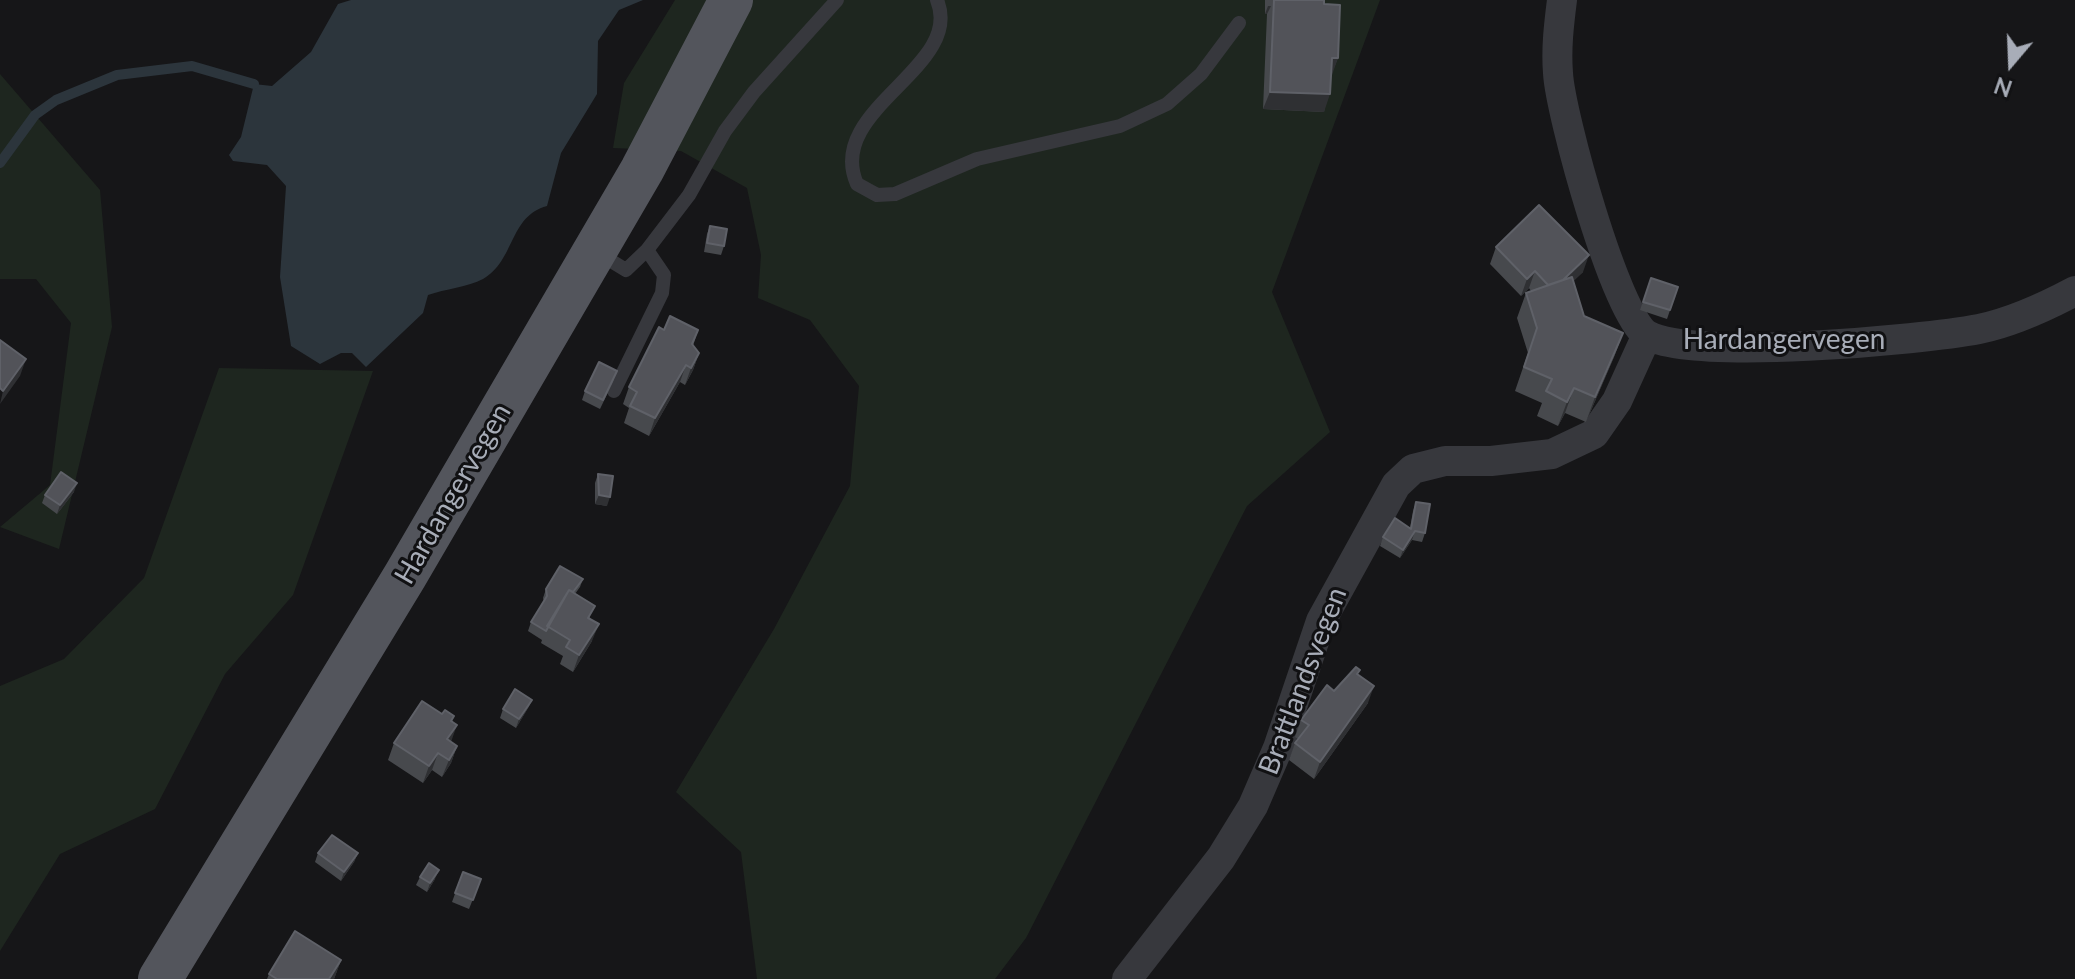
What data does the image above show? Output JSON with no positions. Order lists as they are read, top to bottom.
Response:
{
  "streets": {
    "main road": ["Hardangervegen"],
    "street": ["Brattlandsvegen"]
  },
  "crossings": [
    ["Hardangervegen", "Brattlandsvegen"]
  ],
  "north": "bottom"
}
